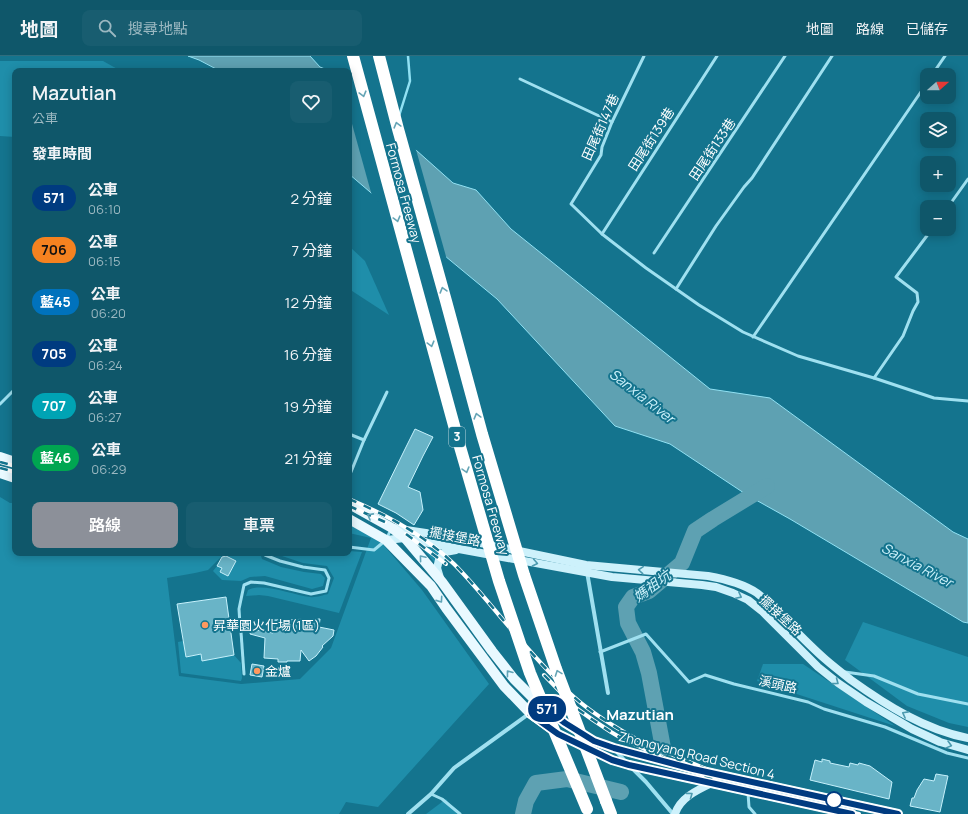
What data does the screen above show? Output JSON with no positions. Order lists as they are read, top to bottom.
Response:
{
  "streets": {
    "highway": ["Formosa Freeway", "3"],
    "main road": ["Zhongyang Road Section 4"],
    "street": ["擺接堡路"],
    "lane": [
      "田尾街147巷",
      "田尾街139巷",
      "田尾街133巷",
      "溪頭路"
    ]
  },
  "crossings": [
    ["田尾街147巷", "田尾街139巷"],
    ["擺接堡路", "Zhongyang Road Section 4"]
  ],
  "districts": ["Mazutian"],
  "water": ["Sanxia River", "媽祖坑"],
  "places": ["昇華園火化場(1區)", "金爐"],
  "lines": ["bus line 571"],
  "north": "right",
  "page": {
    "header": "地圖",
    "search": "搜尋地點",
    "nav": ["地圖", "路線", "已儲存"],
    "on_map": "571",
    "map_buttons": ["+", "−"],
    "heading": [
      ["Mazutian", "公車"],
      "發車時間"
    ],
    "list": [
      {
        "mark": "571",
        "name": "公車",
        "note": "06:10",
        "value": "2 分鐘"
      },
      {
        "mark": "706",
        "name": "公車",
        "note": "06:15",
        "value": "7 分鐘"
      },
      {
        "mark": "藍45",
        "name": "公車",
        "note": "06:20",
        "value": "12 分鐘"
      },
      {
        "mark": "705",
        "name": "公車",
        "note": "06:24",
        "value": "16 分鐘"
      },
      {
        "mark": "707",
        "name": "公車",
        "note": "06:27",
        "value": "19 分鐘"
      },
      {
        "mark": "藍46",
        "name": "公車",
        "note": "06:29",
        "value": "21 分鐘"
      }
    ],
    "buttons": ["路線", "車票"]
  }
}
